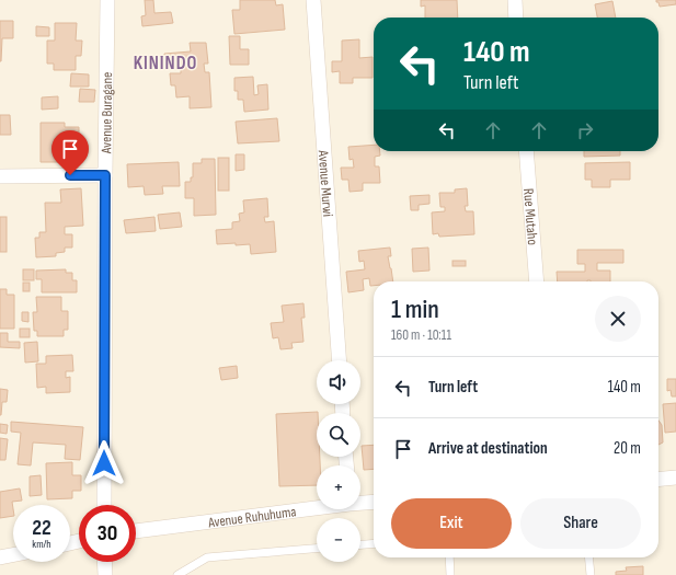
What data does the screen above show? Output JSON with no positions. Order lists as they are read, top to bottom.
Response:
{
  "streets": {
    "street": [
      "Avenue Buragane",
      "Avenue Murwi",
      "Rue Mutaho",
      "Avenue Ruhuhuma"
    ]
  },
  "districts": ["KININDO"],
  "page": {
    "turn": ["140 m", "Turn left"],
    "heading": ["1 min", "160 m · 10:11"],
    "list": [
      {
        "name": "Turn left",
        "value": "140 m"
      },
      {
        "name": "Arrive at destination",
        "value": "20 m"
      }
    ],
    "map_buttons": ["+", "−"],
    "buttons": ["Exit", "Share"],
    "speed": "22 km/h",
    "limit": "30"
  }
}
